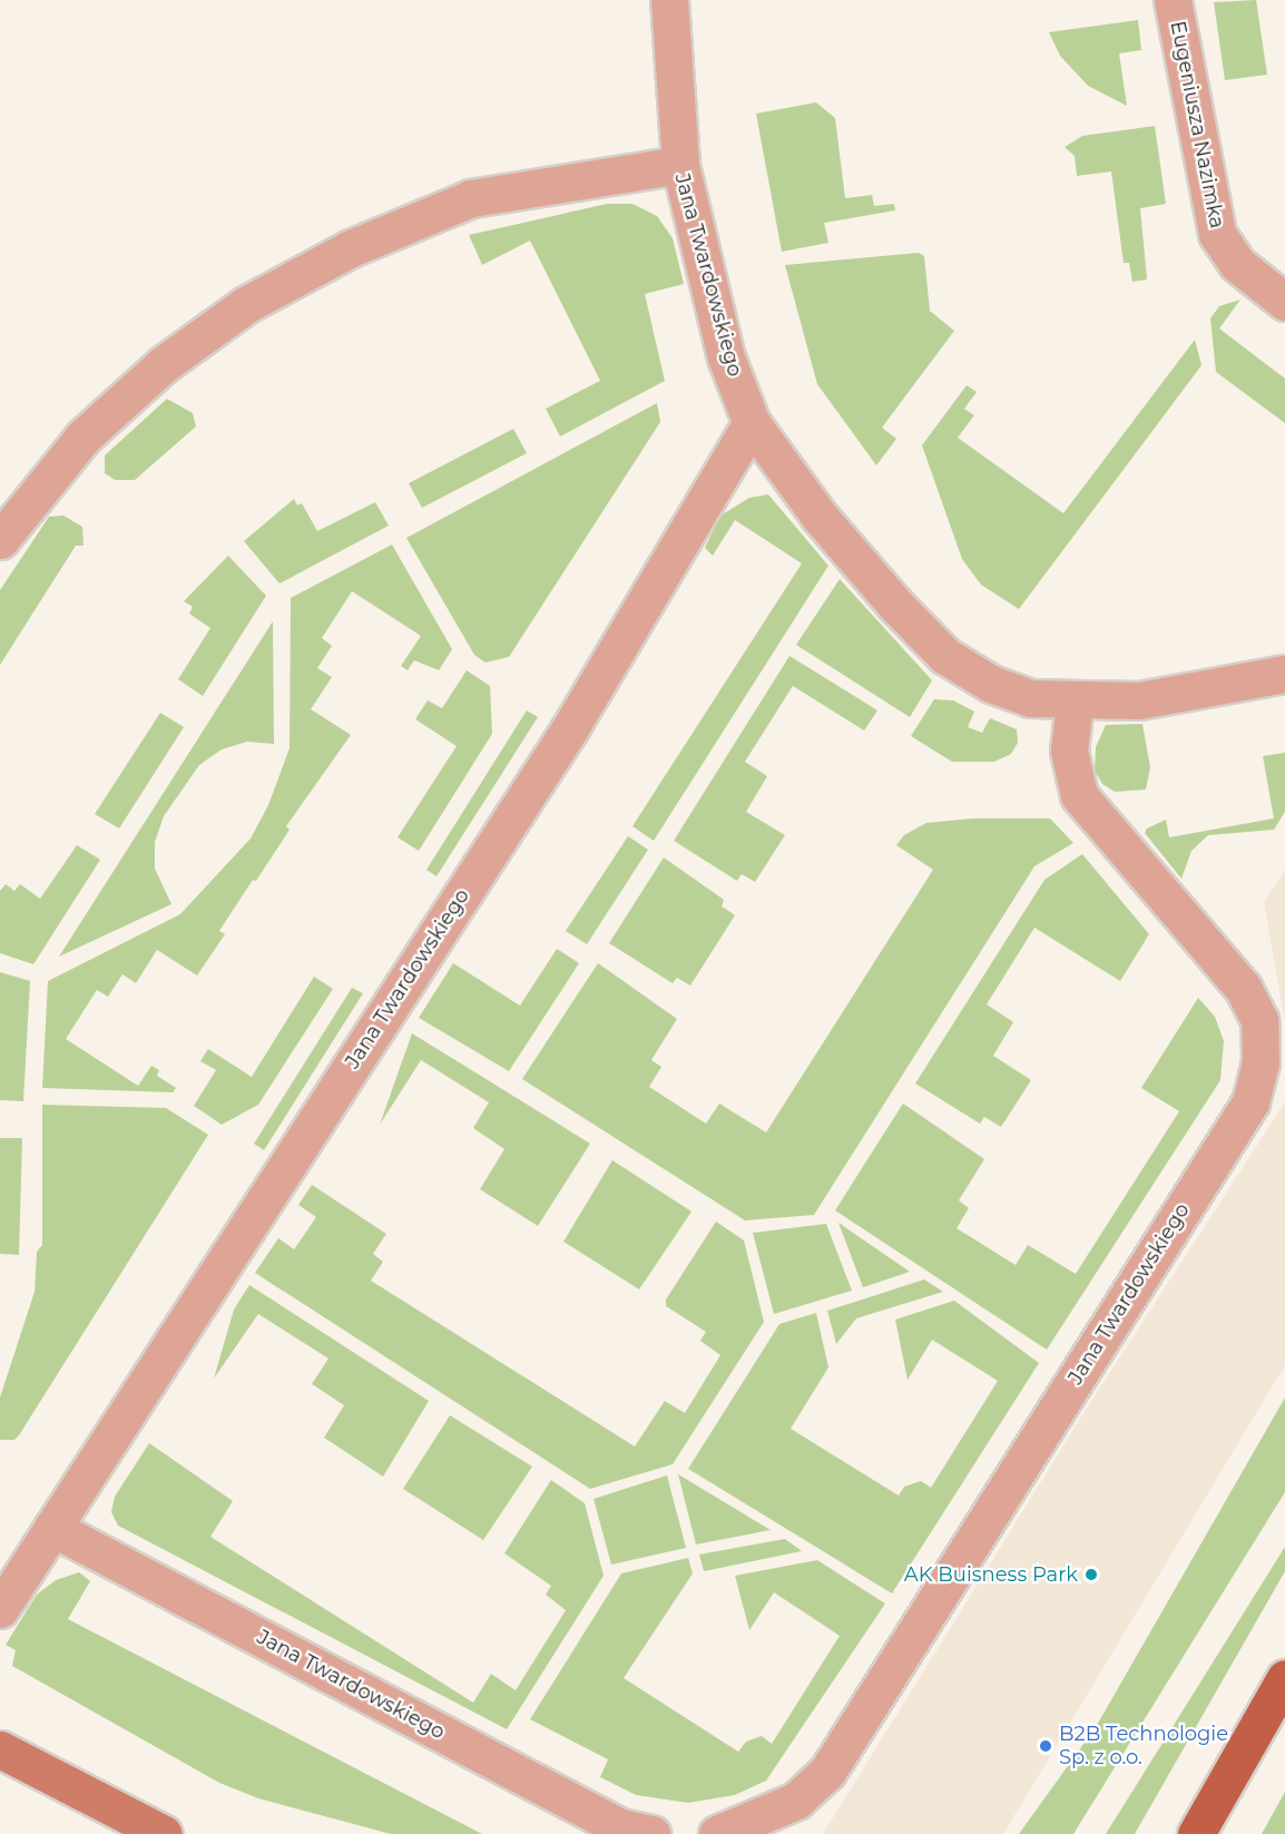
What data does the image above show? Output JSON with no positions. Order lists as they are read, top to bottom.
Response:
{
  "streets": {
    "street": ["Eugeniusza Nazimka", "Jana Twardowskiego"]
  },
  "places": ["AK Buisness Park", "B2B Technologie Sp. z o.o."]
}
